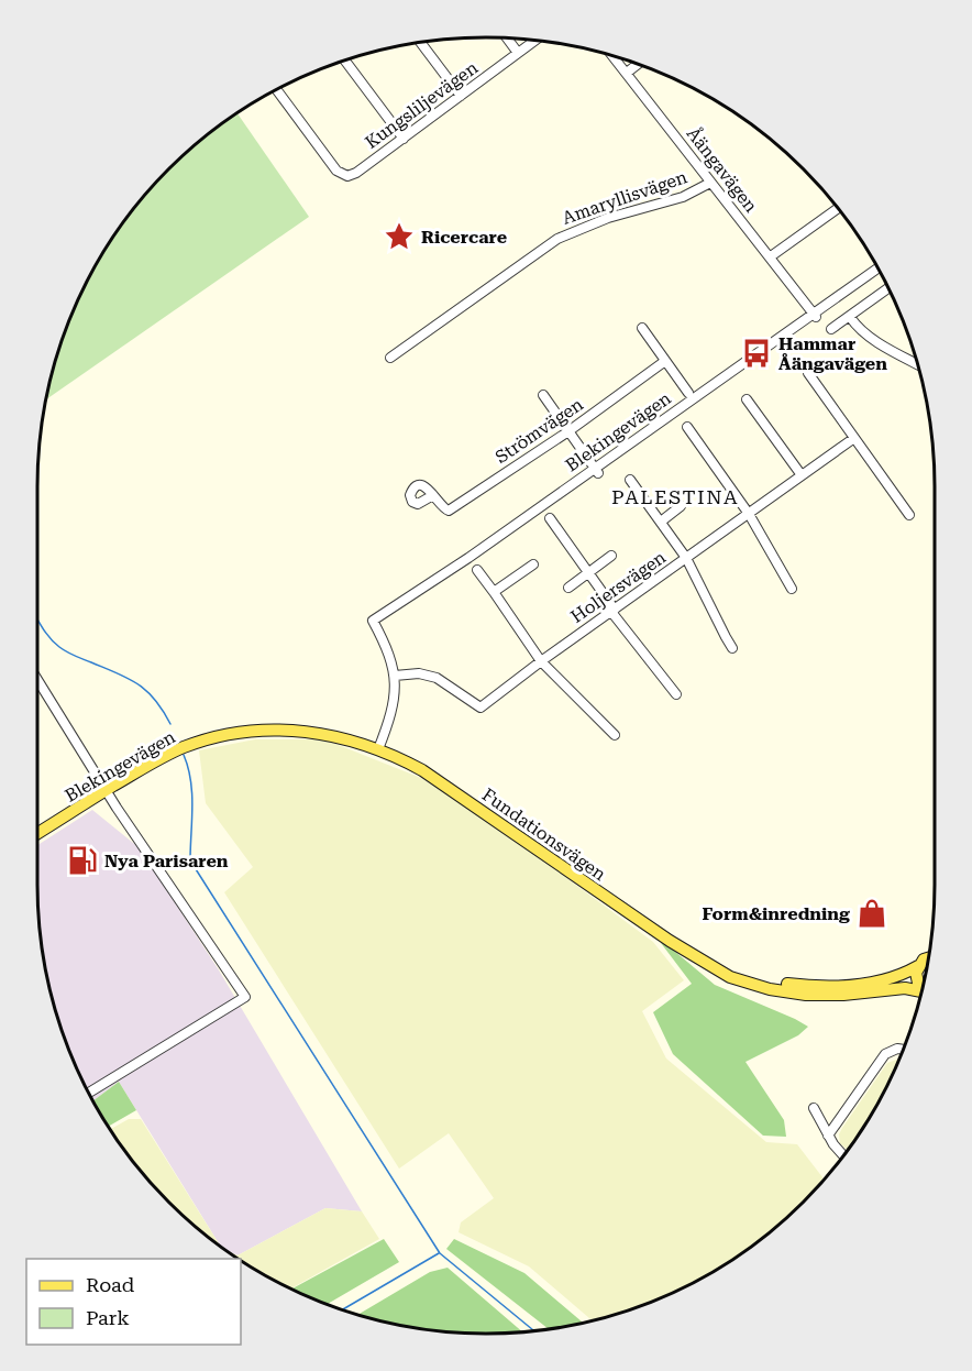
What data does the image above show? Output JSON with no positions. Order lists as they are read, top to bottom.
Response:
{
  "streets": {
    "main road": ["Blekingevägen", "Fundationsvägen"],
    "street": [
      "Kungsliljevägen",
      "Åängavägen",
      "Amaryllisvägen",
      "Strömvägen",
      "Holjersvägen"
    ]
  },
  "crossings": [
    ["Åängavägen", "Amaryllisvägen"],
    ["Åängavägen", "Blekingevägen"],
    ["Blekingevägen", "Holjersvägen"],
    ["Blekingevägen", "Fundationsvägen"]
  ],
  "districts": ["PALESTINA"],
  "places": {
    "place": ["Ricercare"],
    "bus stop": ["Hammar Åängavägen"],
    "fuel station": ["Nya Parisaren"],
    "shop": ["Form&inredning"]
  },
  "legend": ["Road", "Park"]
}
